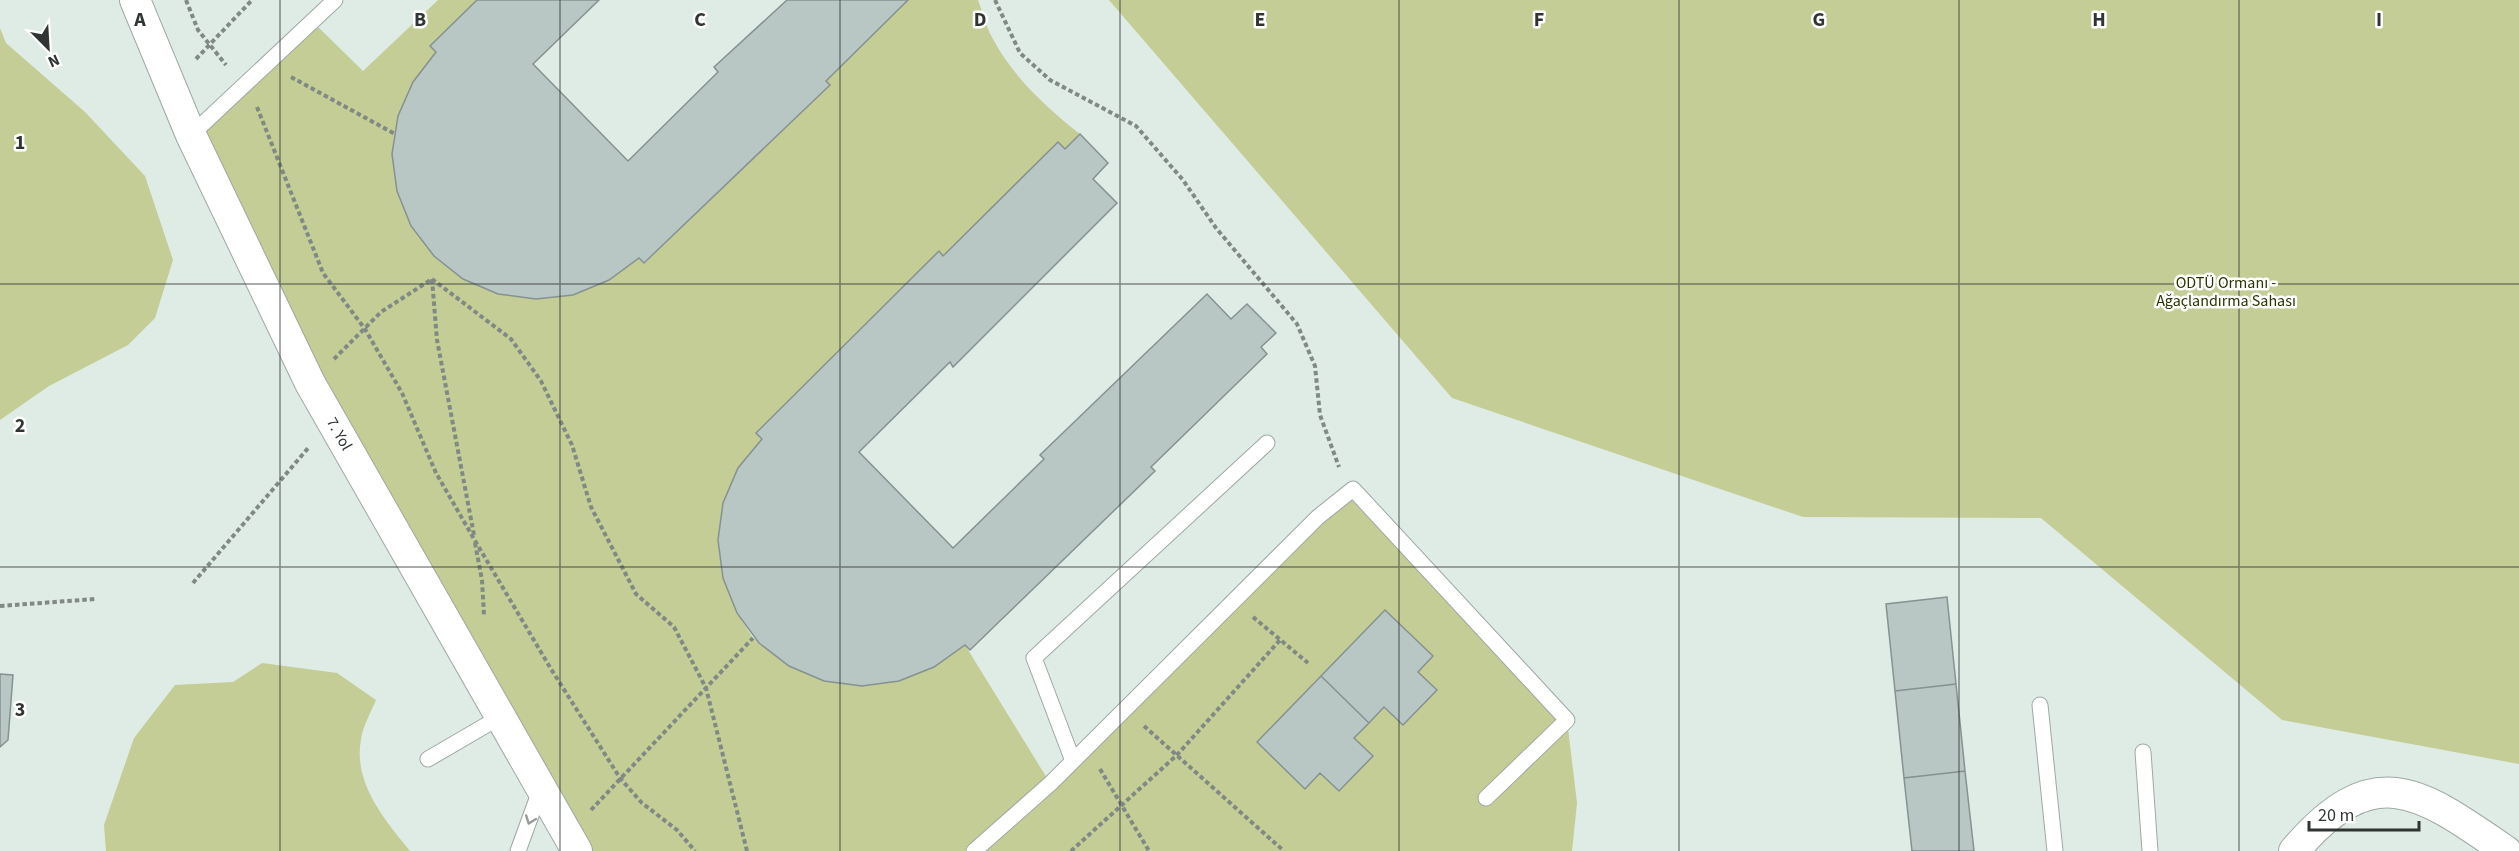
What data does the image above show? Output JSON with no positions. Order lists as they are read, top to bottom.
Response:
{
  "streets": {
    "street": ["7. Yol"]
  },
  "parks": ["ODTÜ Ormanı - Ağaçlandırma Sahası"],
  "scale_bar": "20 m",
  "north": "bottom right",
  "grid": {
    "columns": [
      "A",
      "B",
      "C",
      "D",
      "E",
      "F",
      "G",
      "H",
      "I"
    ],
    "rows": ["1", "2", "3"]
  }
}
